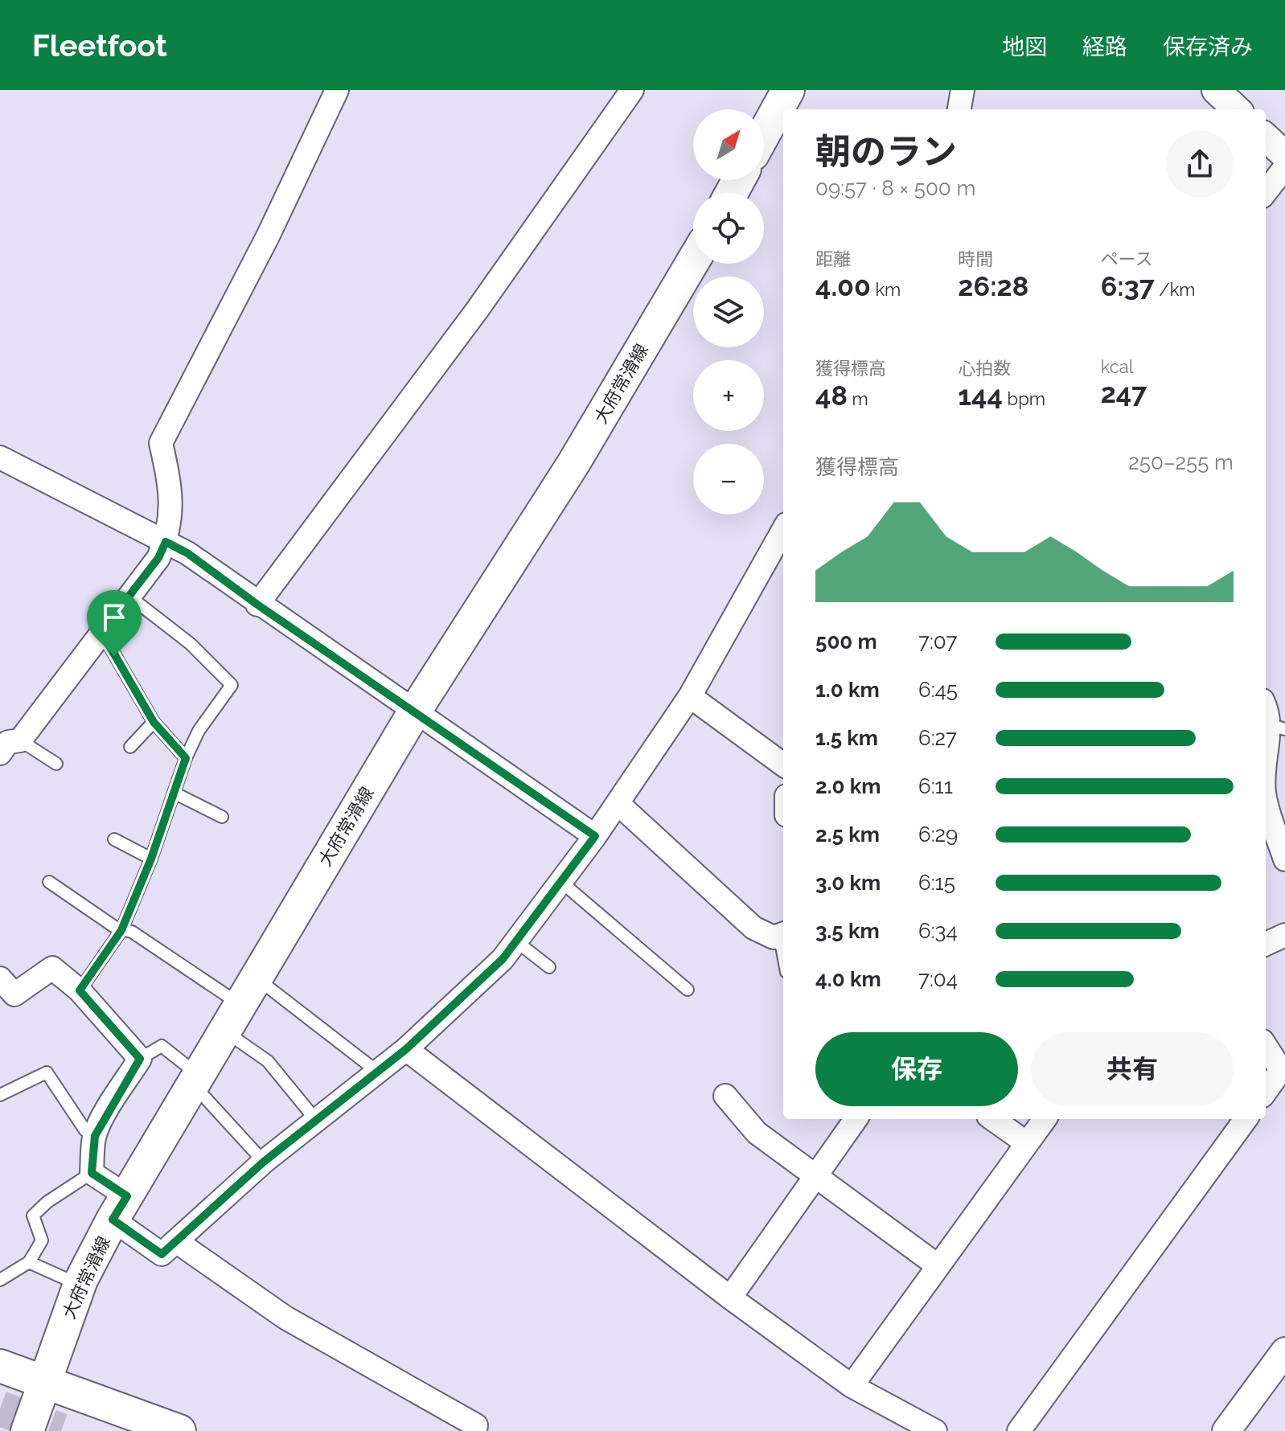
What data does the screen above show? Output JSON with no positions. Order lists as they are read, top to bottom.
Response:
{
  "streets": {
    "main road": ["大府常滑線"]
  },
  "north": "top right",
  "page": {
    "header": "Fleetfoot",
    "nav": ["地図", "経路", "保存済み"],
    "map_buttons": ["+", "−"],
    "heading": ["朝のラン", "09:57 · 8 × 500 m"],
    "stats": [
      ["距離", "4.00 km"],
      ["時間", "26:28"],
      ["ペース", "6:37 /km"],
      ["獲得標高", "48 m"],
      ["心拍数", "144 bpm"],
      ["kcal", "247"]
    ],
    "chart": ["獲得標高", "250–255 m"],
    "list": [
      {
        "name": "500 m",
        "note": "7:07"
      },
      {
        "name": "1.0 km",
        "note": "6:45"
      },
      {
        "name": "1.5 km",
        "note": "6:27"
      },
      {
        "name": "2.0 km",
        "note": "6:11"
      },
      {
        "name": "2.5 km",
        "note": "6:29"
      },
      {
        "name": "3.0 km",
        "note": "6:15"
      },
      {
        "name": "3.5 km",
        "note": "6:34"
      },
      {
        "name": "4.0 km",
        "note": "7:04"
      }
    ],
    "buttons": ["保存", "共有"]
  }
}
